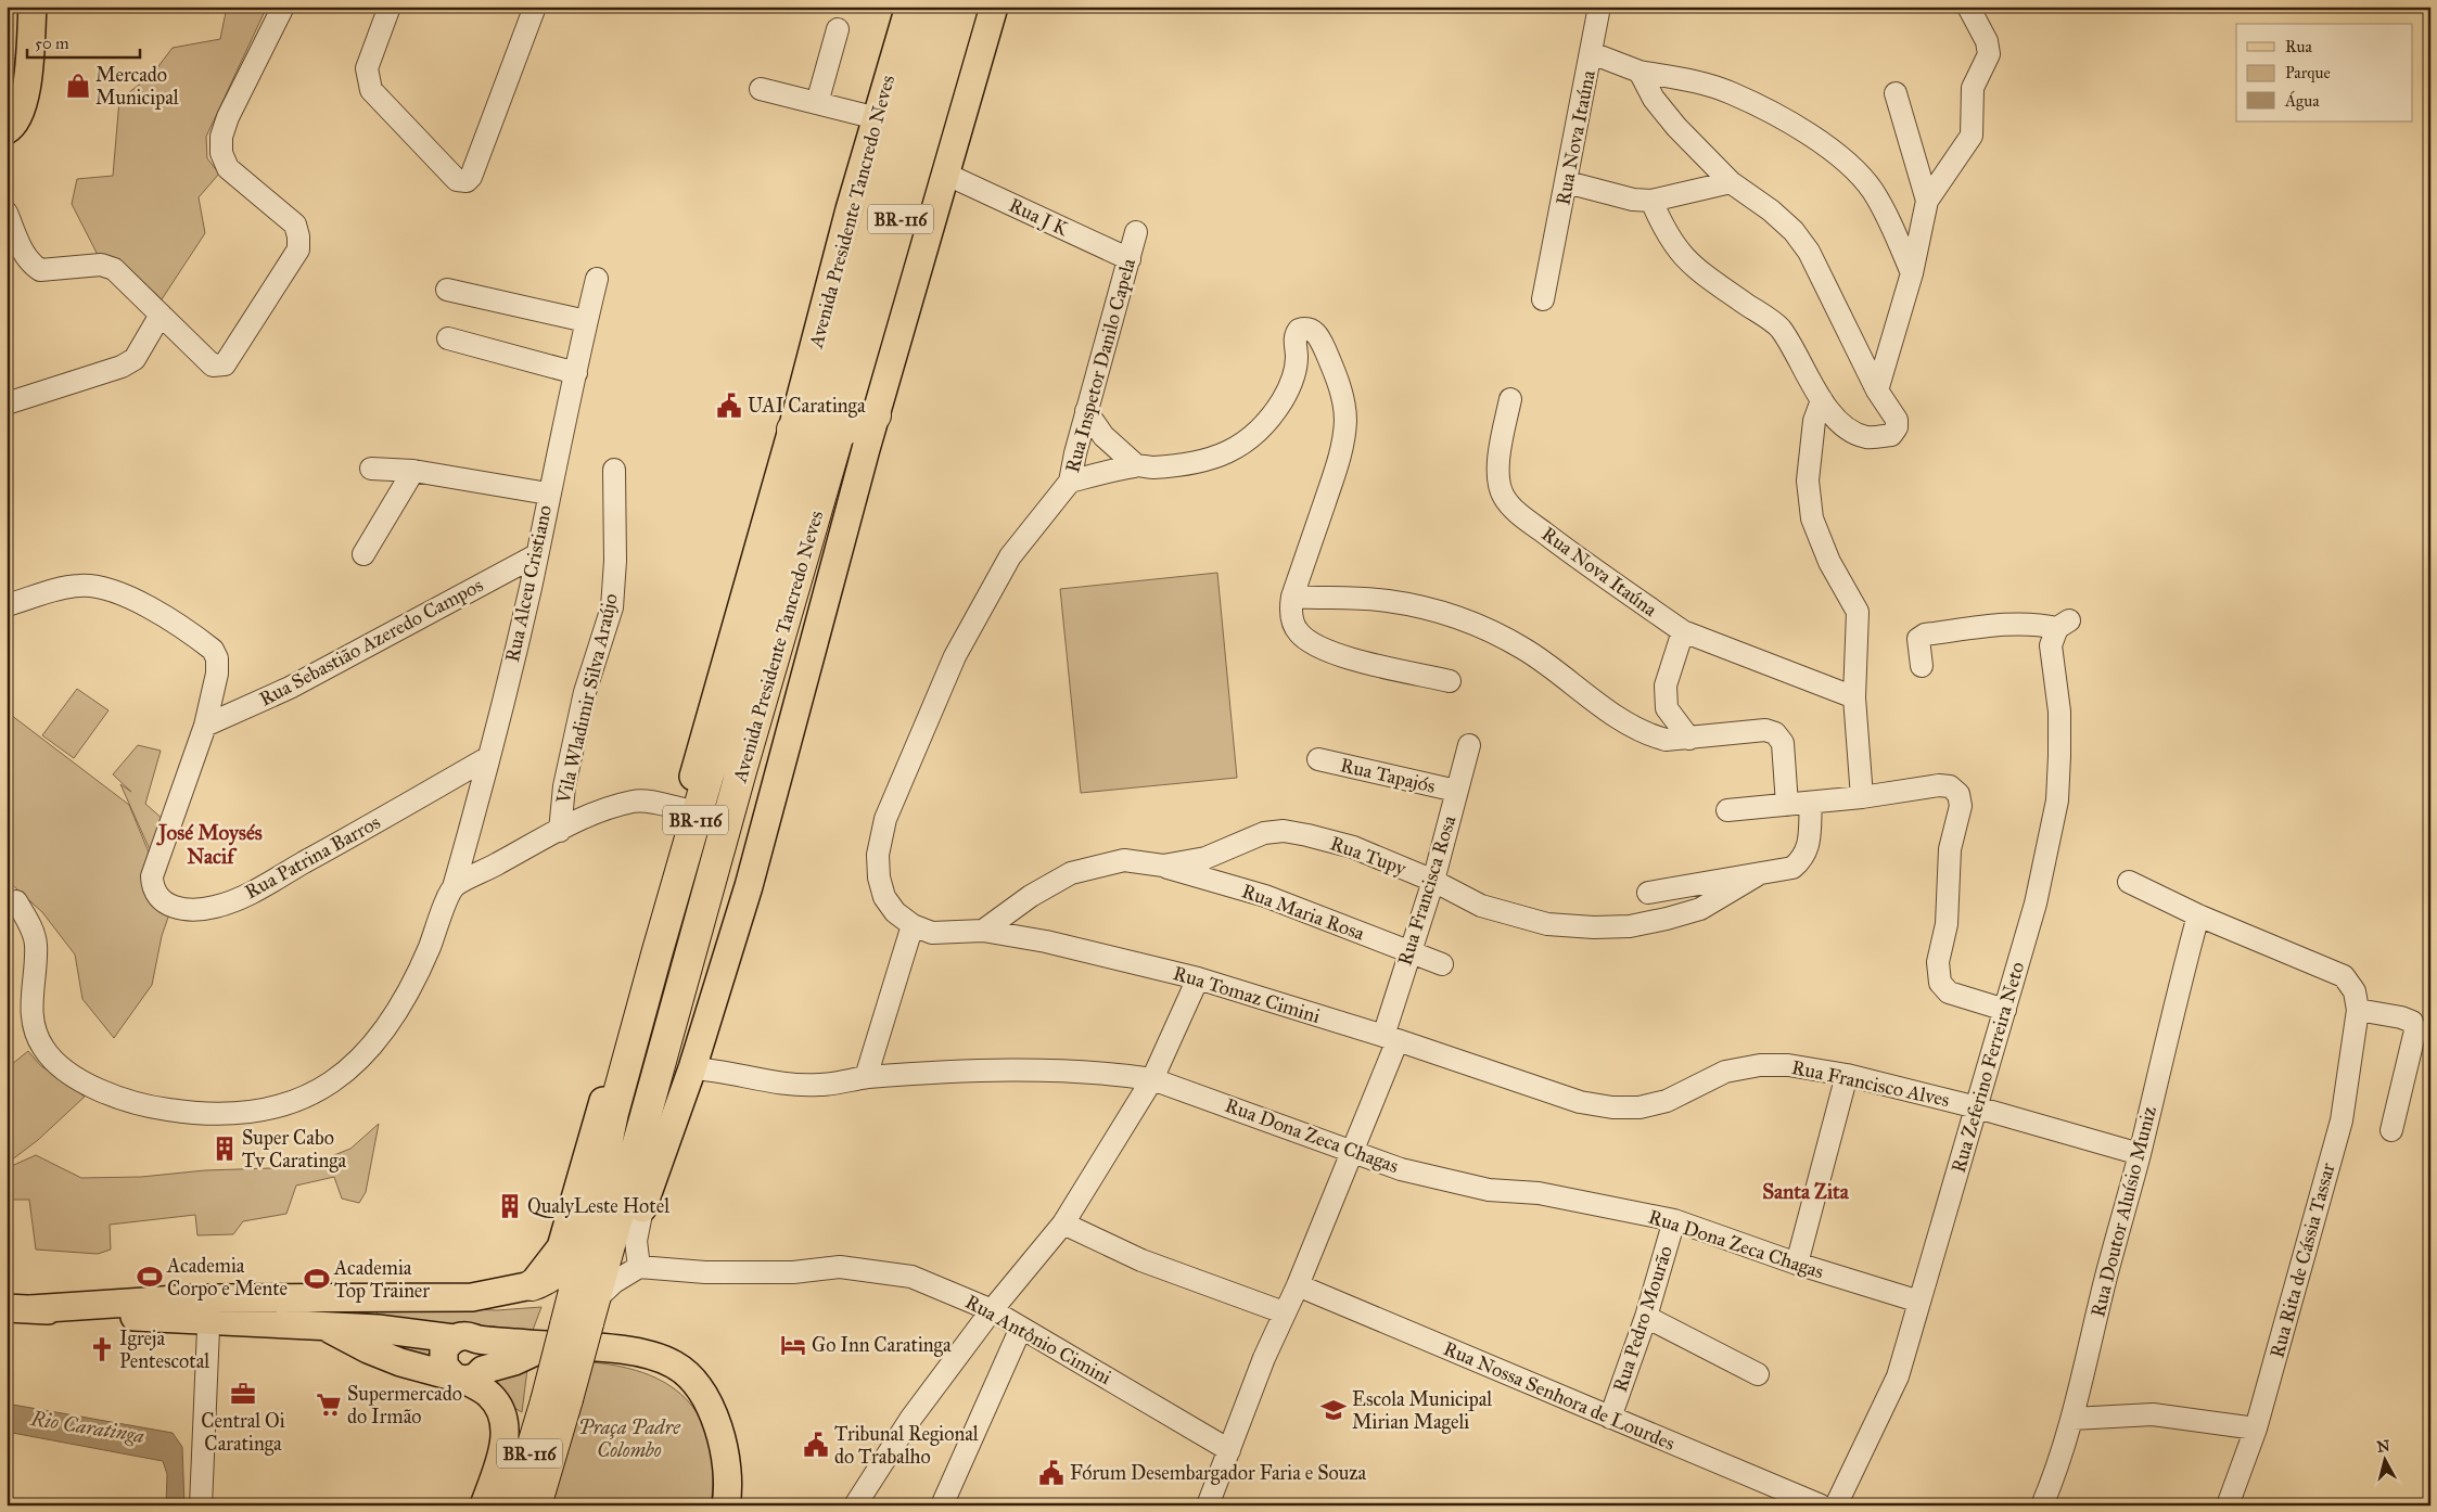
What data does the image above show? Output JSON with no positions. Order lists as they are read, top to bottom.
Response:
{
  "streets": {
    "highway": ["Avenida Presidente Tancredo Neves", "BR-116"],
    "street": [
      "Rua Nova Itaúna",
      "Rua J K",
      "Rua Inspetor Danilo Capela",
      "Rua Alceu Cristiano",
      "Rua Sebastião Azeredo Campos",
      "Vila Wladimir Silva Araújo",
      "Rua Tapajós",
      "Rua Tupy",
      "Rua Patrina Barros",
      "Rua Francisca Rosa",
      "Rua Maria Rosa",
      "Rua Tomaz Cimini",
      "Rua Zeferino Ferreira Neto",
      "Rua Francisco Alves",
      "Rua Dona Zeca Chagas",
      "Rua Doutor Aluísio Muniz",
      "Rua Rita de Cássia Tassar",
      "Rua Pedro Mourão",
      "Rua Antônio Cimini",
      "Rua Nossa Senhora de Lourdes"
    ]
  },
  "crossings": [
    ["Avenida Presidente Tancredo Neves", "Rua J K"],
    ["Avenida Presidente Tancredo Neves", "Rua Dona Zeca Chagas"],
    ["Rua J K", "Rua Inspetor Danilo Capela"],
    ["Rua Inspetor Danilo Capela", "Rua Tomaz Cimini"],
    ["Rua Alceu Cristiano", "Rua Sebastião Azeredo Campos"],
    ["Rua Alceu Cristiano", "Rua Patrina Barros"],
    ["Rua Sebastião Azeredo Campos", "Rua Patrina Barros"],
    ["Rua Tapajós", "Rua Francisca Rosa"],
    ["Rua Tupy", "Rua Francisca Rosa"],
    ["Rua Tupy", "Rua Maria Rosa"],
    ["Rua Tupy", "Rua Tomaz Cimini"],
    ["Rua Francisca Rosa", "Rua Maria Rosa"],
    ["Rua Francisca Rosa", "Rua Tomaz Cimini"],
    ["Rua Francisca Rosa", "Rua Dona Zeca Chagas"],
    ["Rua Francisca Rosa", "Rua Antônio Cimini"],
    ["Rua Francisca Rosa", "Rua Nossa Senhora de Lourdes"],
    ["Rua Tomaz Cimini", "Rua Francisco Alves"],
    ["Rua Zeferino Ferreira Neto", "Rua Francisco Alves"],
    ["Rua Zeferino Ferreira Neto", "Rua Dona Zeca Chagas"],
    ["Rua Francisco Alves", "Rua Doutor Aluísio Muniz"],
    ["Rua Dona Zeca Chagas", "Rua Pedro Mourão"],
    ["Rua Pedro Mourão", "Rua Nossa Senhora de Lourdes"]
  ],
  "districts": ["José Moysés Nacif", "Santa Zita"],
  "water": ["Rio Caratinga"],
  "parks": ["Praça Padre Colombo"],
  "places": {
    "shop": ["Mercado Municipal"],
    "public building": ["UAI Caratinga", "Tribunal Regional do Trabalho", "Fórum Desembargador Faria e Souza"],
    "building": ["Super Cabo Tv Caratinga", "QualyLeste Hotel"],
    "sports": ["Academia Corpo e Mente", "Academia Top Trainer"],
    "hotel": ["Go Inn Caratinga"],
    "church": ["Igreja Pentescotal"],
    "office": ["Central Oi Caratinga"],
    "supermarket": ["Supermercado do Irmão"],
    "school or university": ["Escola Municipal Mirian Mageli"]
  },
  "legend": ["Rua", "Parque", "Água"],
  "scale_bar": "50 m",
  "north": "top"
}
